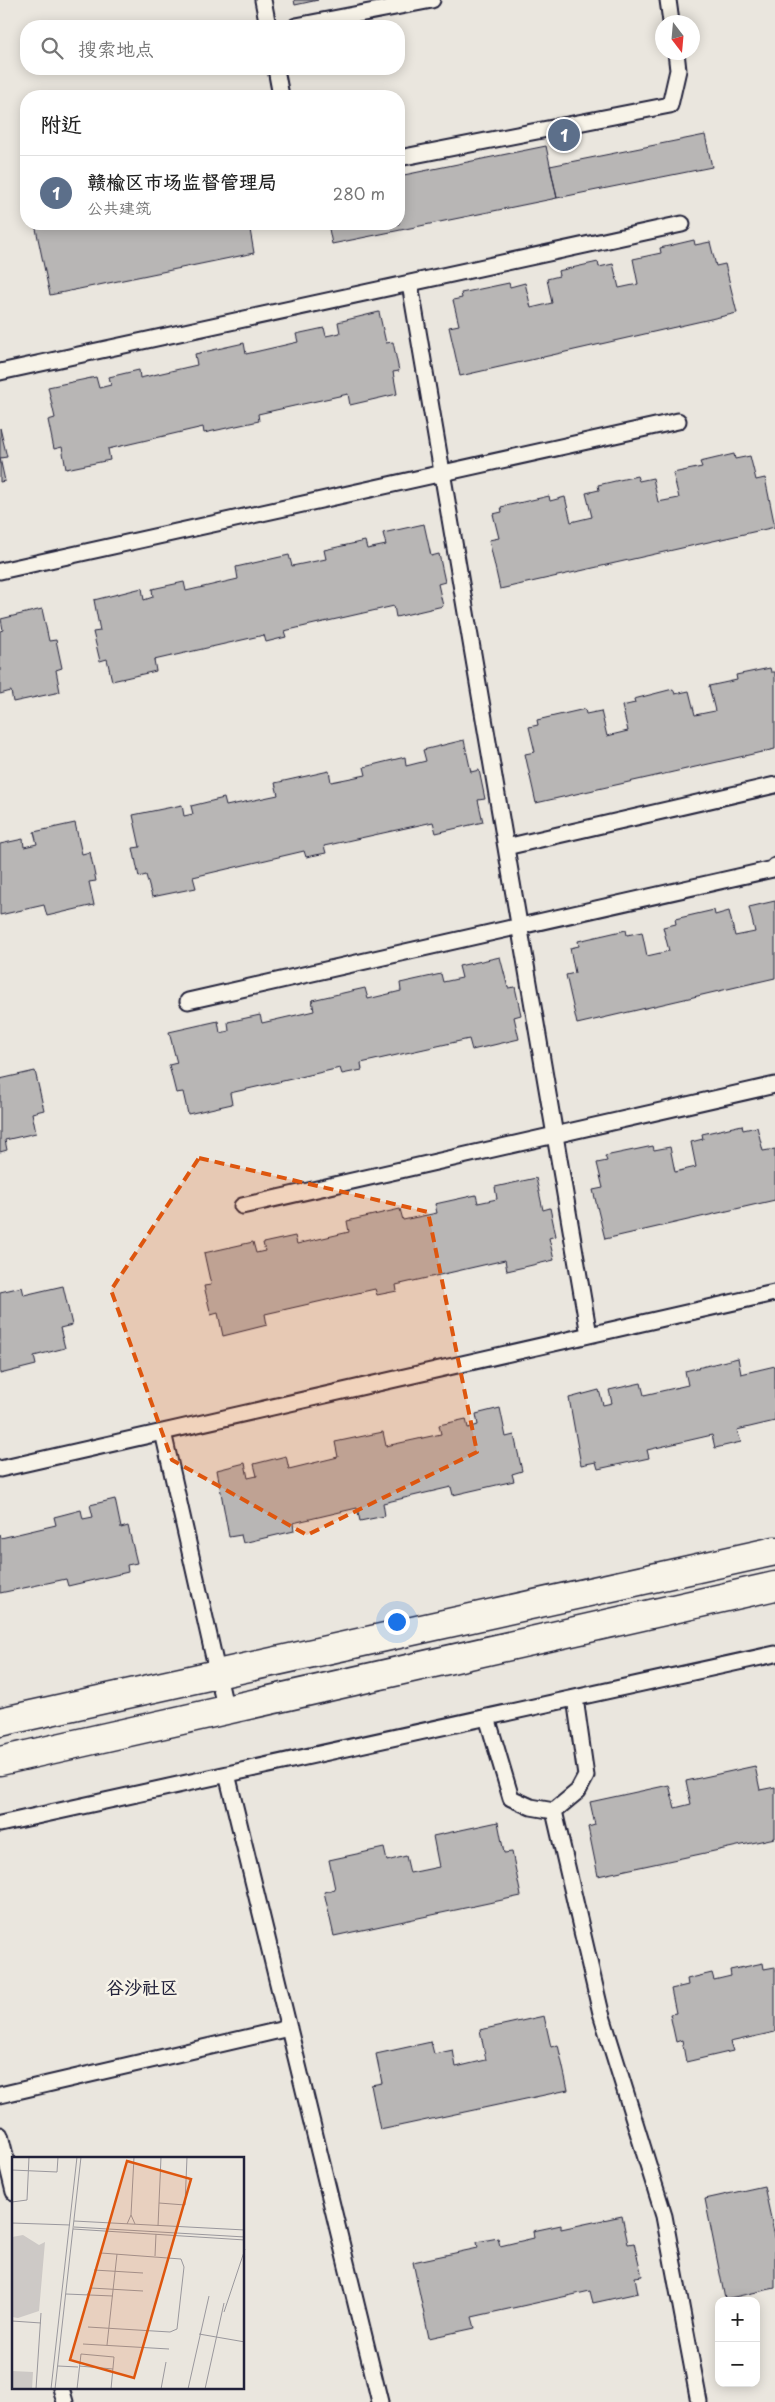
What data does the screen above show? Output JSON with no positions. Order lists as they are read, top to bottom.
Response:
{
  "districts": ["谷沙社区"],
  "north": "bottom",
  "page": {
    "search": "搜索地点",
    "heading": "附近",
    "pins": "1",
    "list": [
      {
        "mark": "1",
        "name": "赣榆区市场监督管理局",
        "note": "公共建筑",
        "value": "280 m"
      }
    ],
    "map_buttons": ["+", "−"]
  }
}
